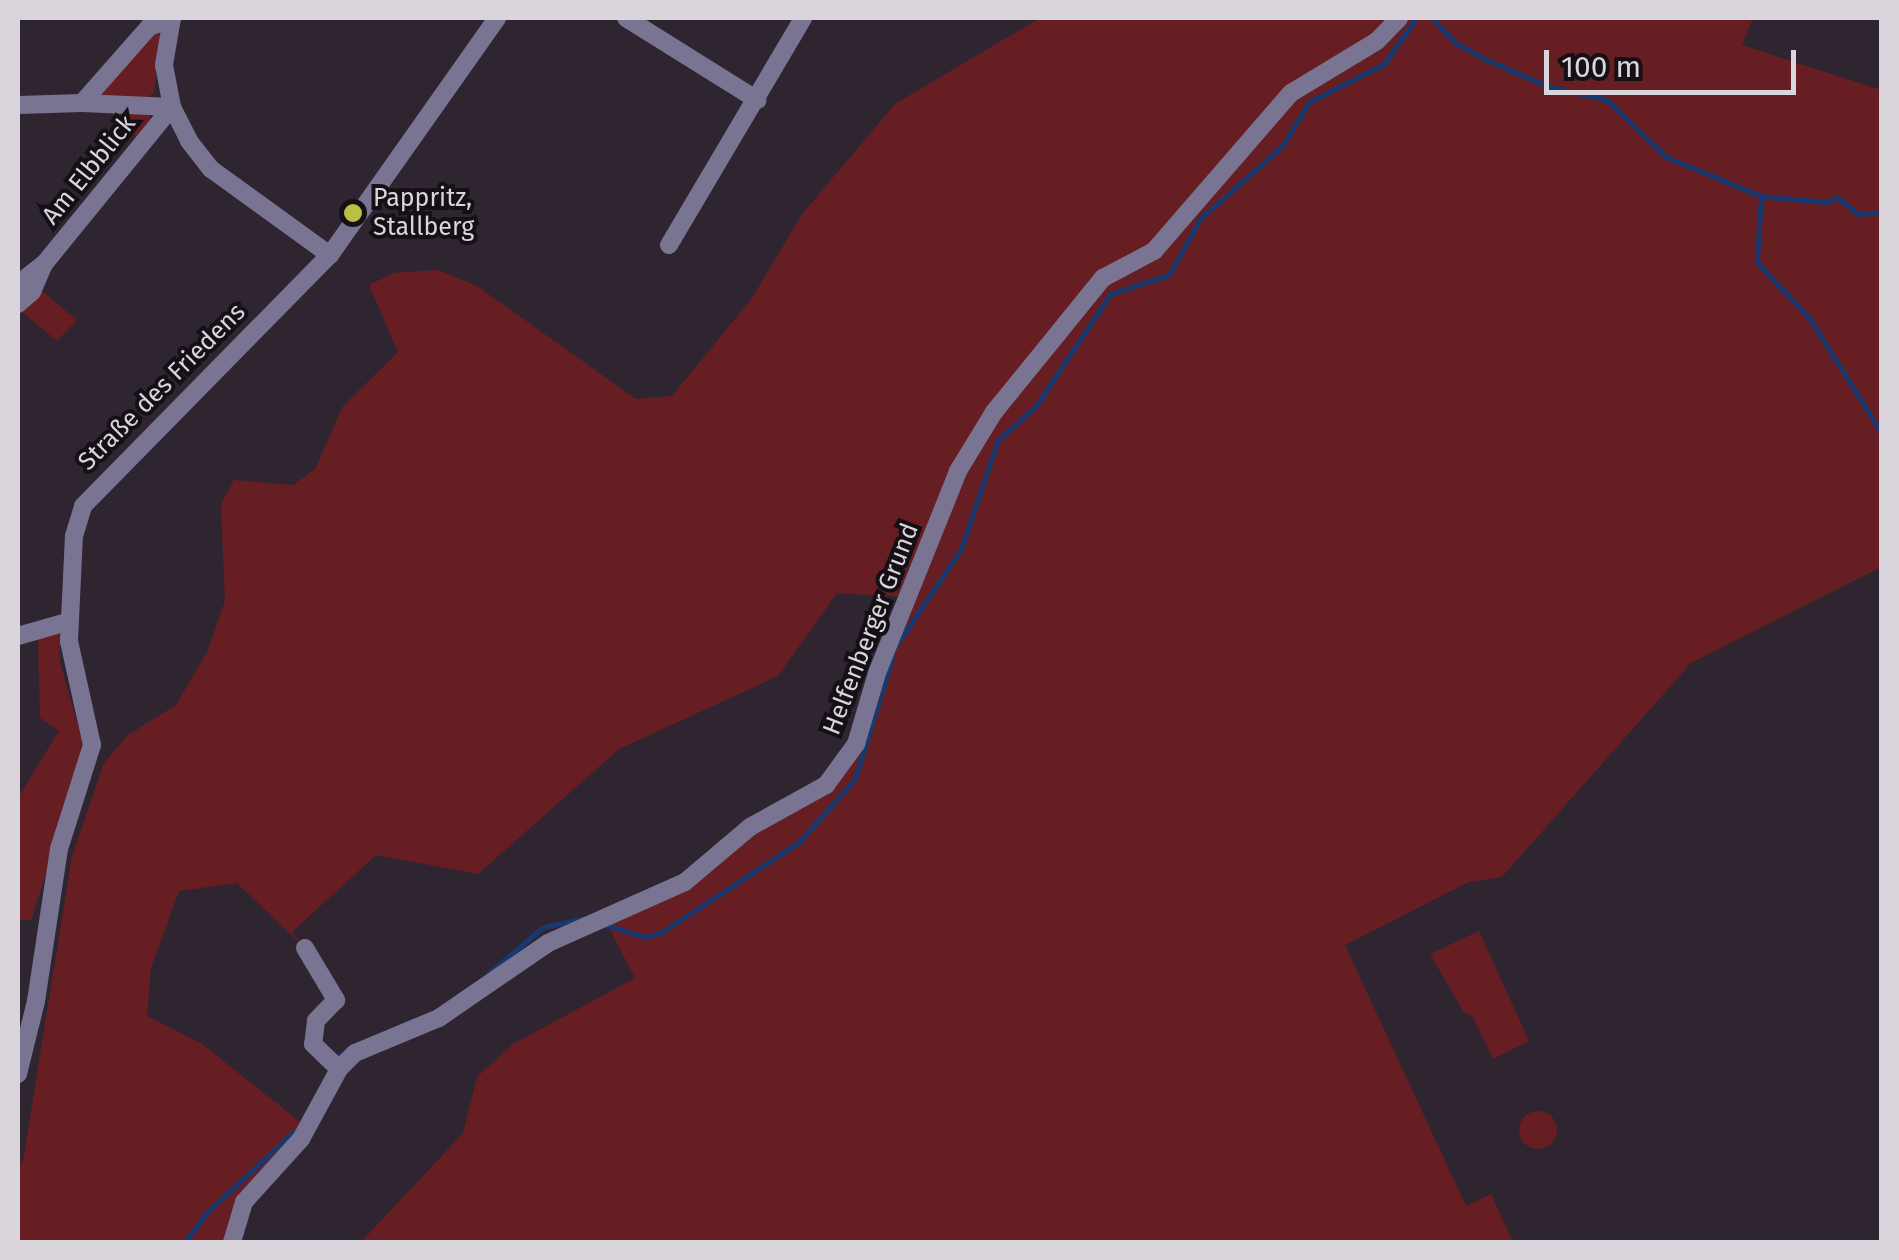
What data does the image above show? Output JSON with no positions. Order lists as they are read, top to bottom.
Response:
{
  "streets": {
    "street": ["Am Elbblick", "Straße des Friedens", "Helfenberger Grund"]
  },
  "places": ["Pappritz, Stallberg"],
  "scale_bar": "100 m"
}
